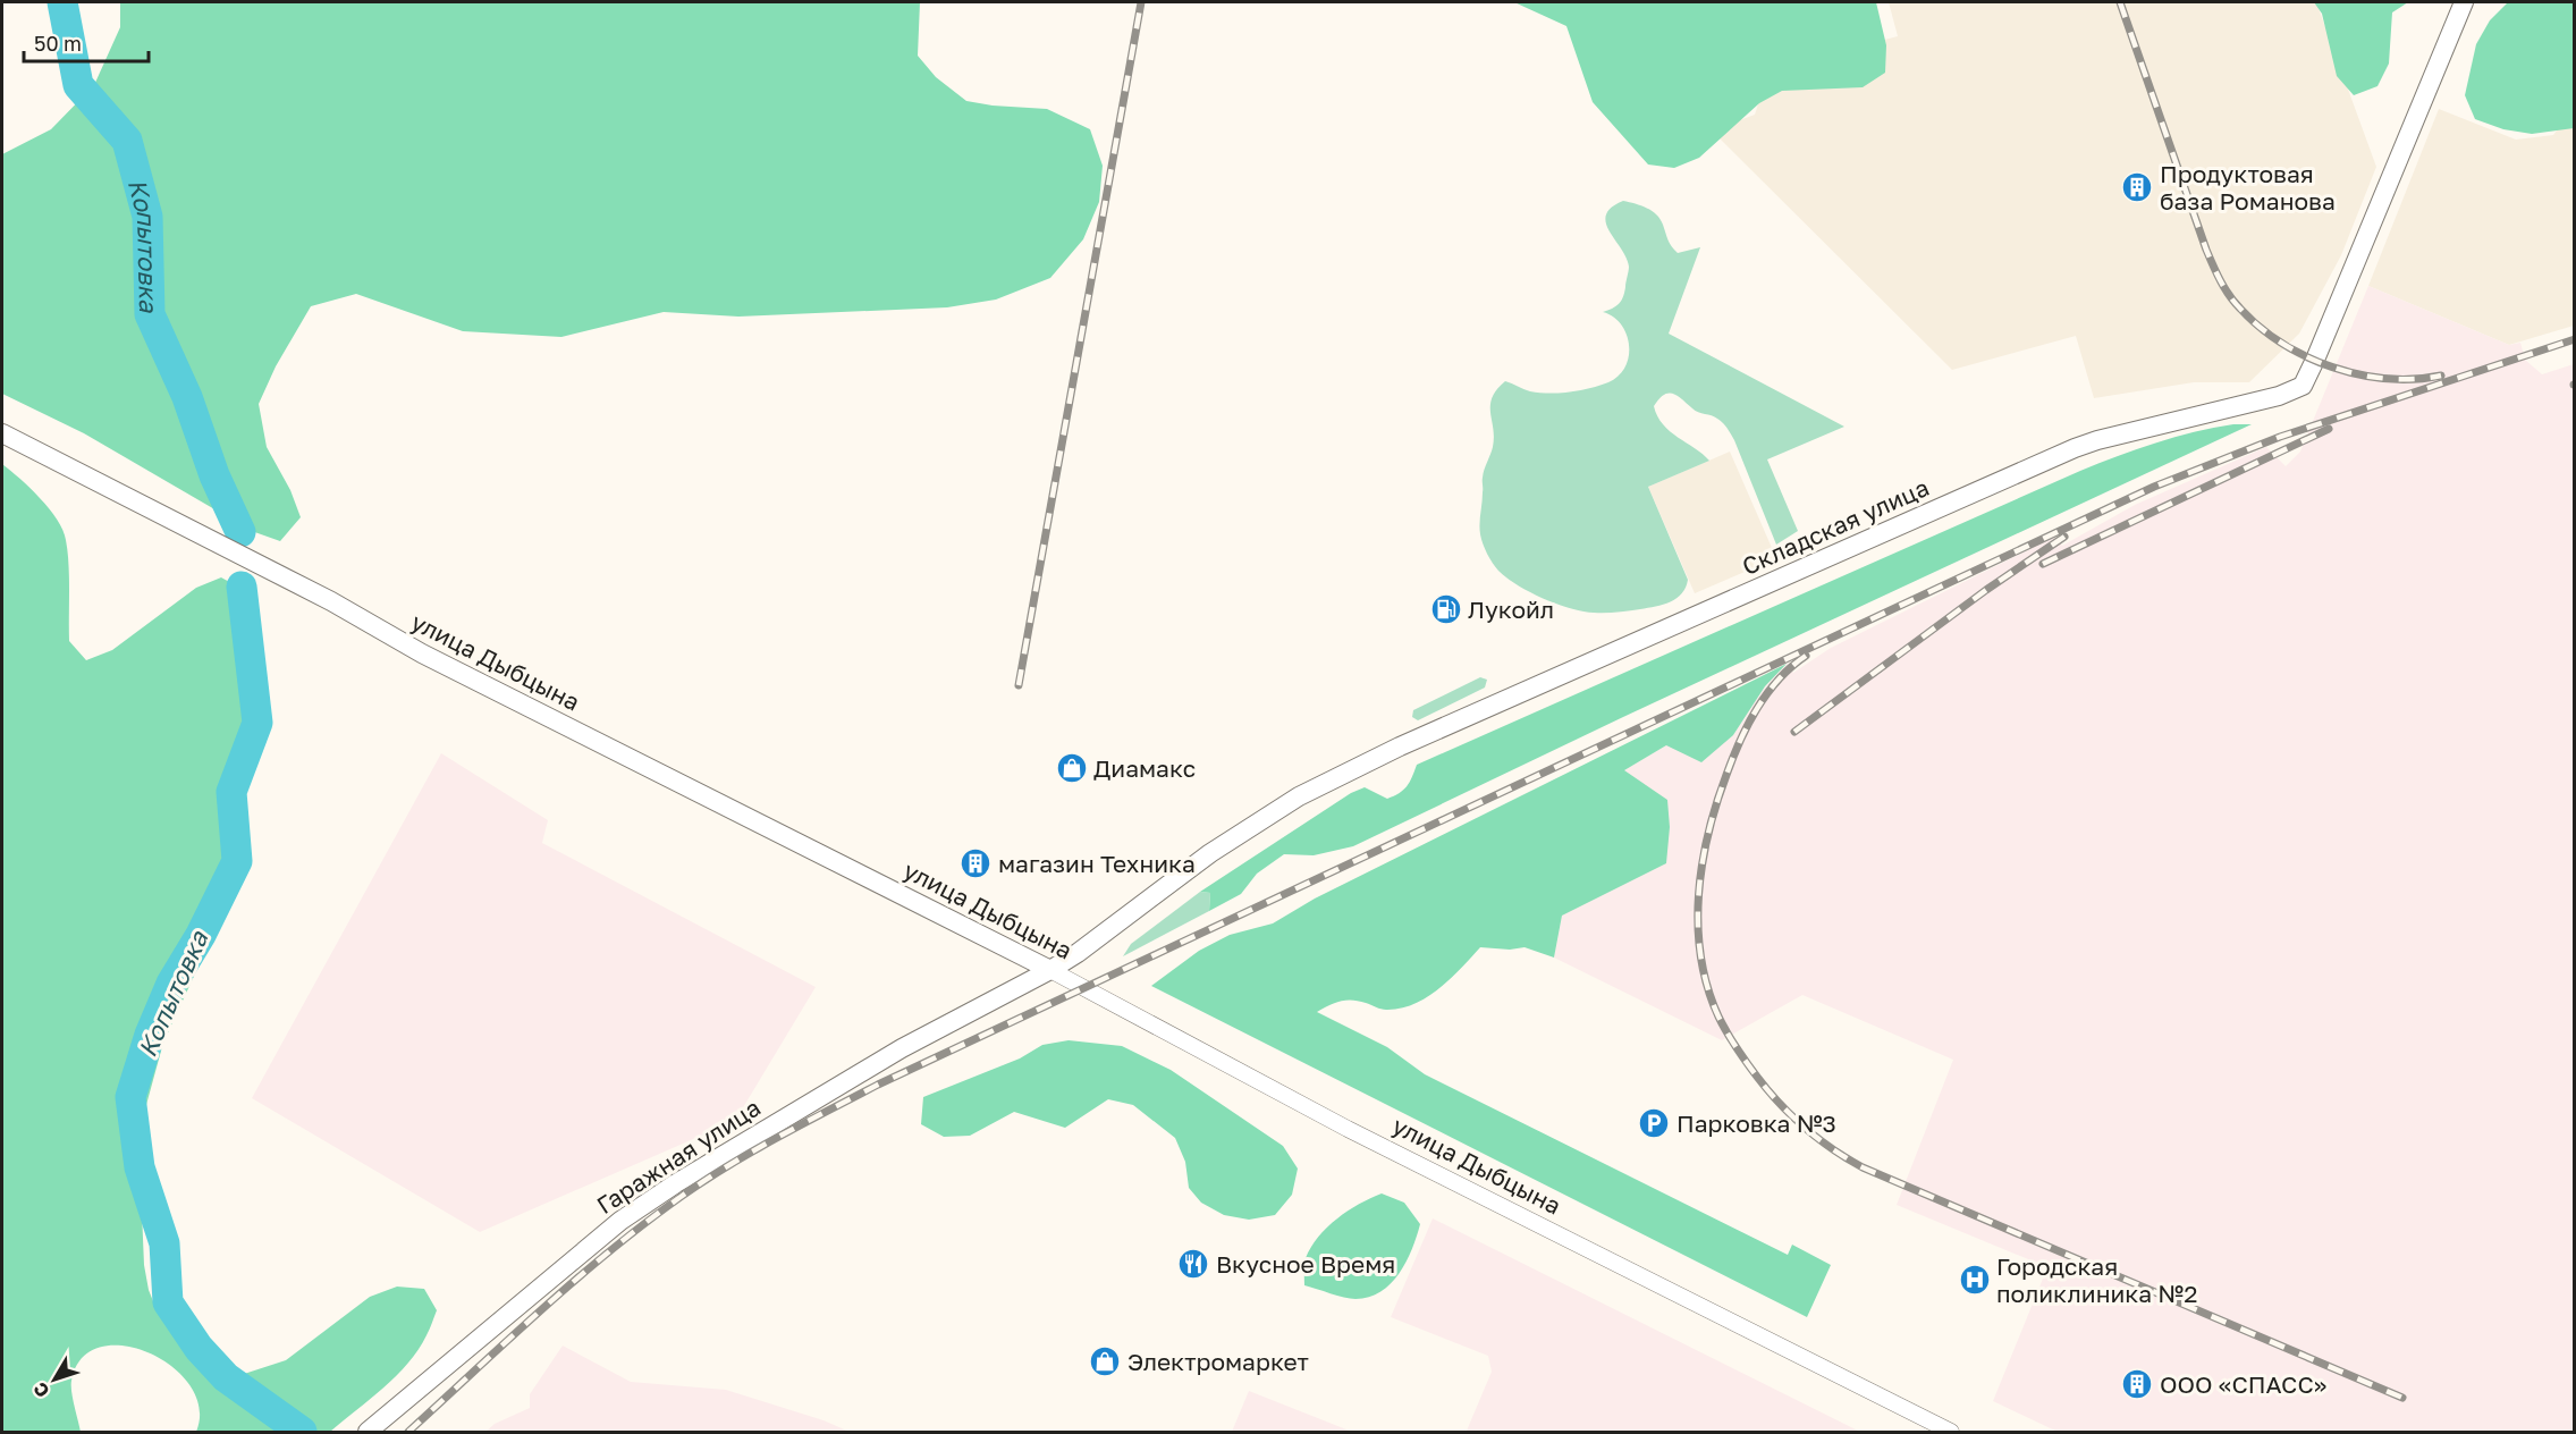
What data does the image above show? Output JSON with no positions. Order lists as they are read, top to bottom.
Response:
{
  "streets": {
    "street": ["Складская улица", "улица Дыбцына", "Гаражная улица"]
  },
  "crossings": [
    ["Складская улица", "улица Дыбцына"],
    ["Складская улица", "Гаражная улица"],
    ["улица Дыбцына", "Гаражная улица"]
  ],
  "water": ["Копытовка"],
  "places": {
    "building": ["Продуктовая база Романова", "магазин Техника", "ООО «СПАСС»"],
    "fuel station": ["Лукойл"],
    "shop": ["Диамакс", "Электромаркет"],
    "parking": ["Парковка №3"],
    "restaurant": ["Вкусное Время"],
    "hospital": ["Городская поликлиника №2"]
  },
  "scale_bar": "50 m",
  "north": "bottom left"
}
